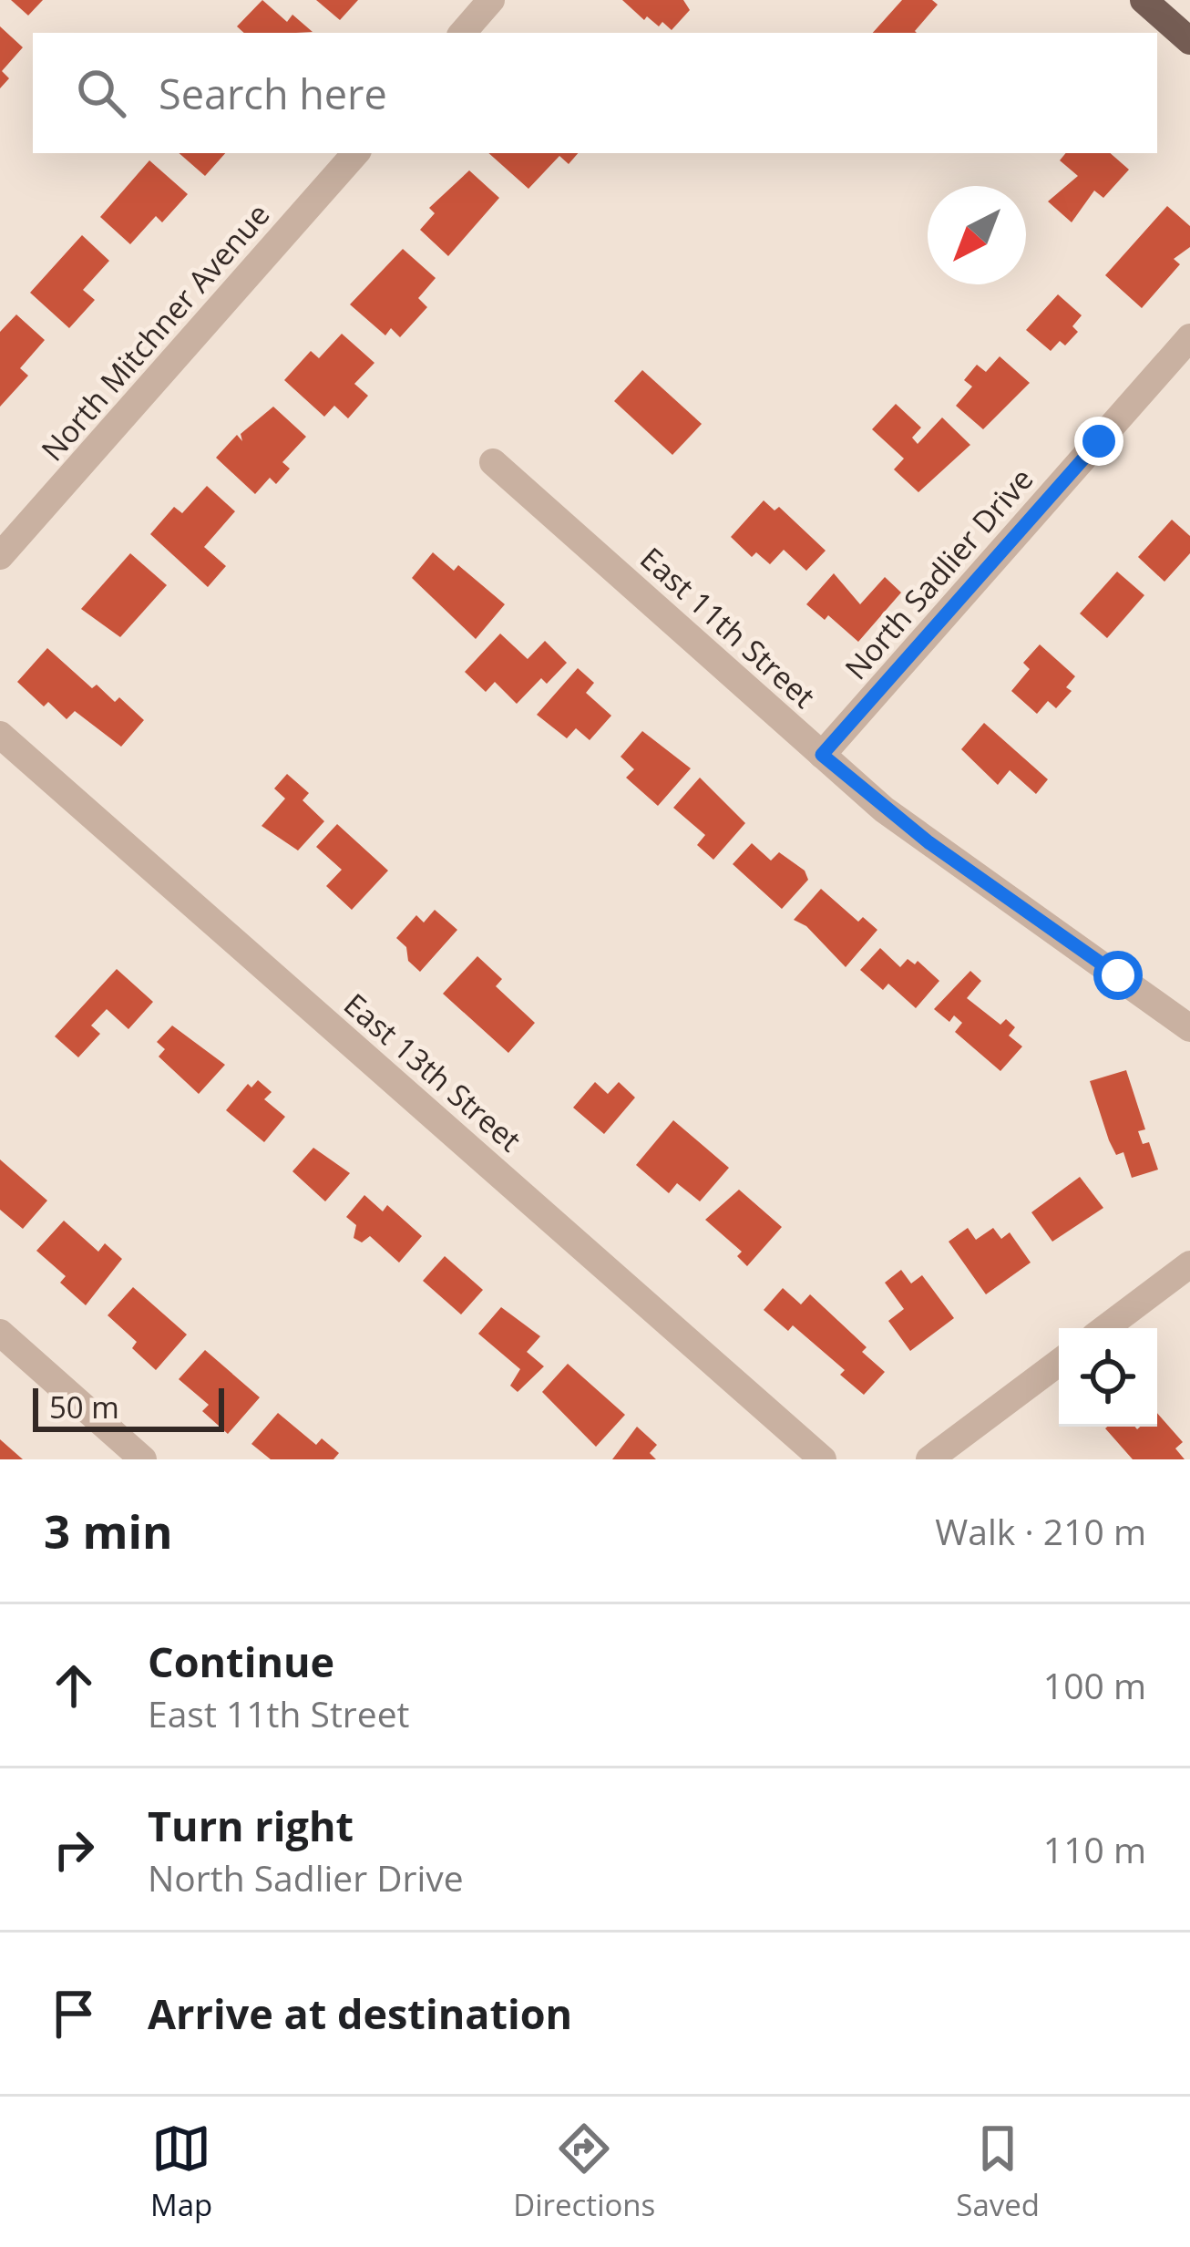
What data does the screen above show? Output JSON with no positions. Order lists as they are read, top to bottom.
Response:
{
  "streets": {
    "street": [
      "North Mitchner Avenue",
      "North Sadlier Drive",
      "East 11th Street",
      "East 13th Street"
    ]
  },
  "crossings": [
    ["North Sadlier Drive", "East 11th Street"]
  ],
  "scale_bar": "50 m",
  "north": "bottom left",
  "page": {
    "search": "Search here",
    "scale": "50 m",
    "heading": ["3 min", "Walk · 210 m"],
    "list": [
      ["Continue", "East 11th Street", "100 m"],
      ["Turn right", "North Sadlier Drive", "110 m"],
      "Arrive at destination"
    ],
    "nav": ["Map", "Directions", "Saved"]
  }
}
